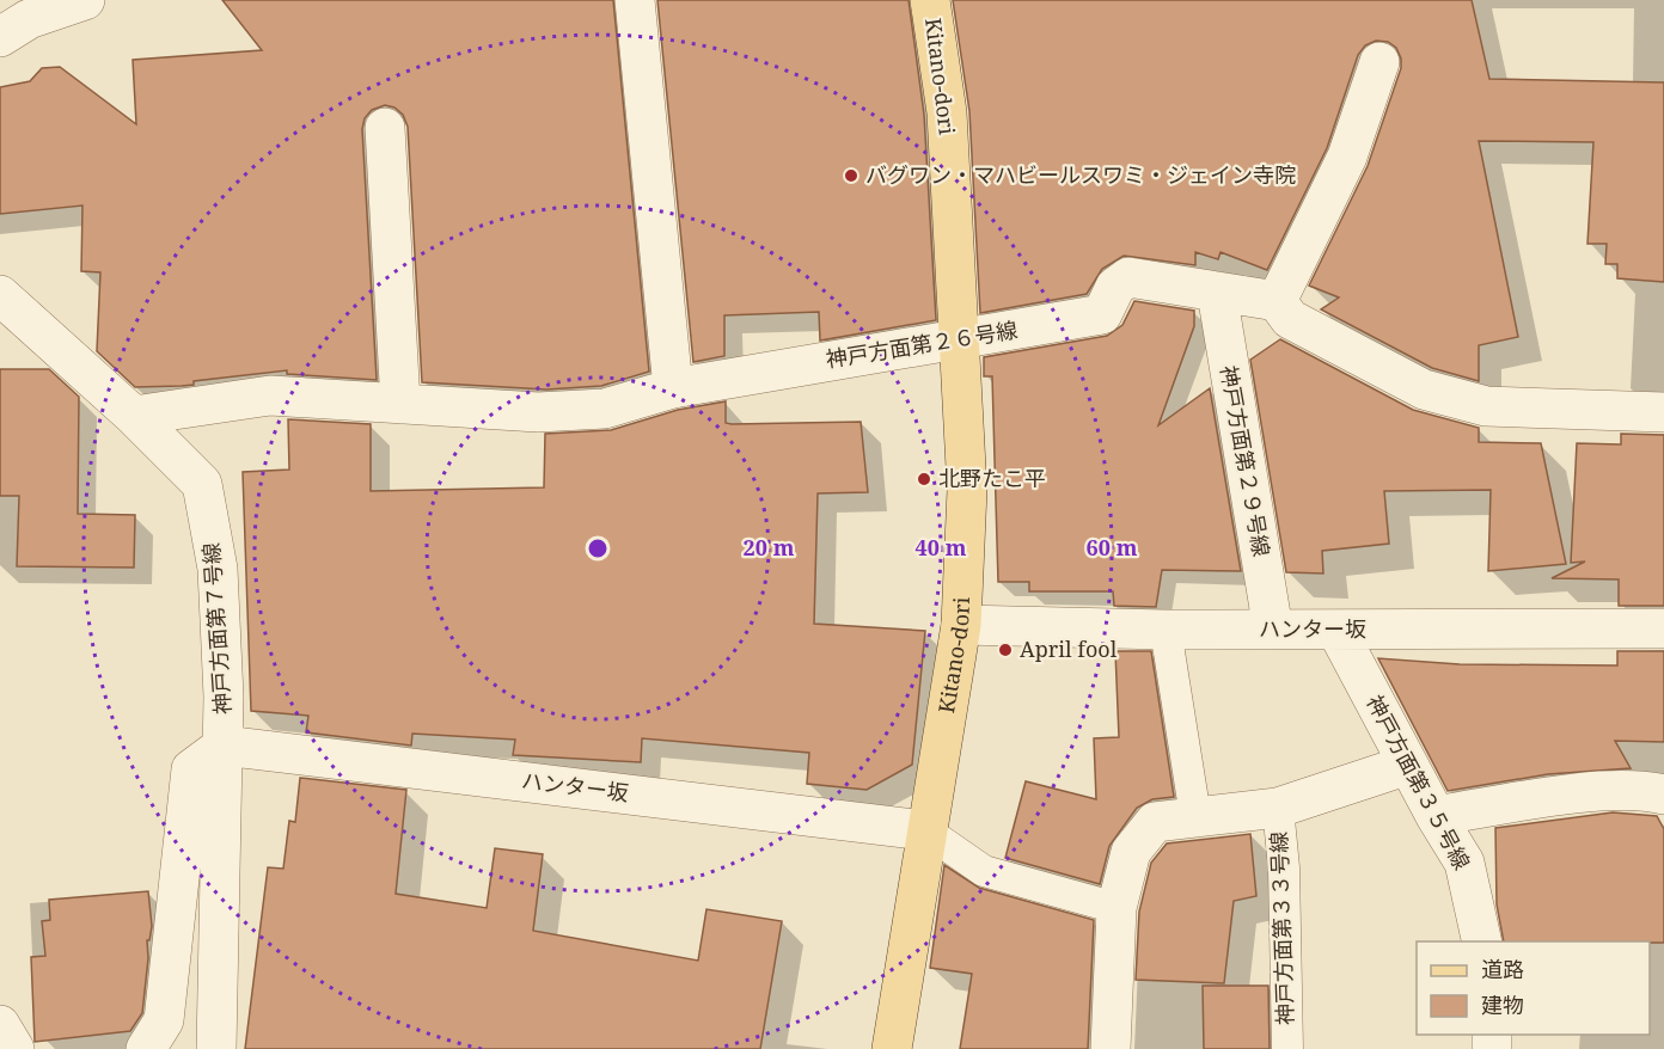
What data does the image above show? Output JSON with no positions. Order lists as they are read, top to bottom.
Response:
{
  "streets": {
    "main road": ["Kitano-dori"],
    "street": [
      "神戸方面第２６号線",
      "神戸方面第２９号線",
      "神戸方面第７号線",
      "ハンター坂",
      "神戸方面第３５号線"
    ],
    "lane": ["神戸方面第３３号線"]
  },
  "crossings": [
    ["Kitano-dori", "神戸方面第２６号線"],
    ["Kitano-dori", "ハンター坂"],
    ["神戸方面第２６号線", "神戸方面第２９号線"],
    ["神戸方面第２６号線", "神戸方面第７号線"],
    ["神戸方面第２９号線", "ハンター坂"],
    ["神戸方面第７号線", "ハンター坂"],
    ["ハンター坂", "神戸方面第３５号線"]
  ],
  "places": ["バグワン・マハビールスワミ・ジェイン寺院", "北野たこ平", "April fool"],
  "legend": ["道路", "建物"],
  "rings": ["20 m", "40 m", "60 m"]
}
